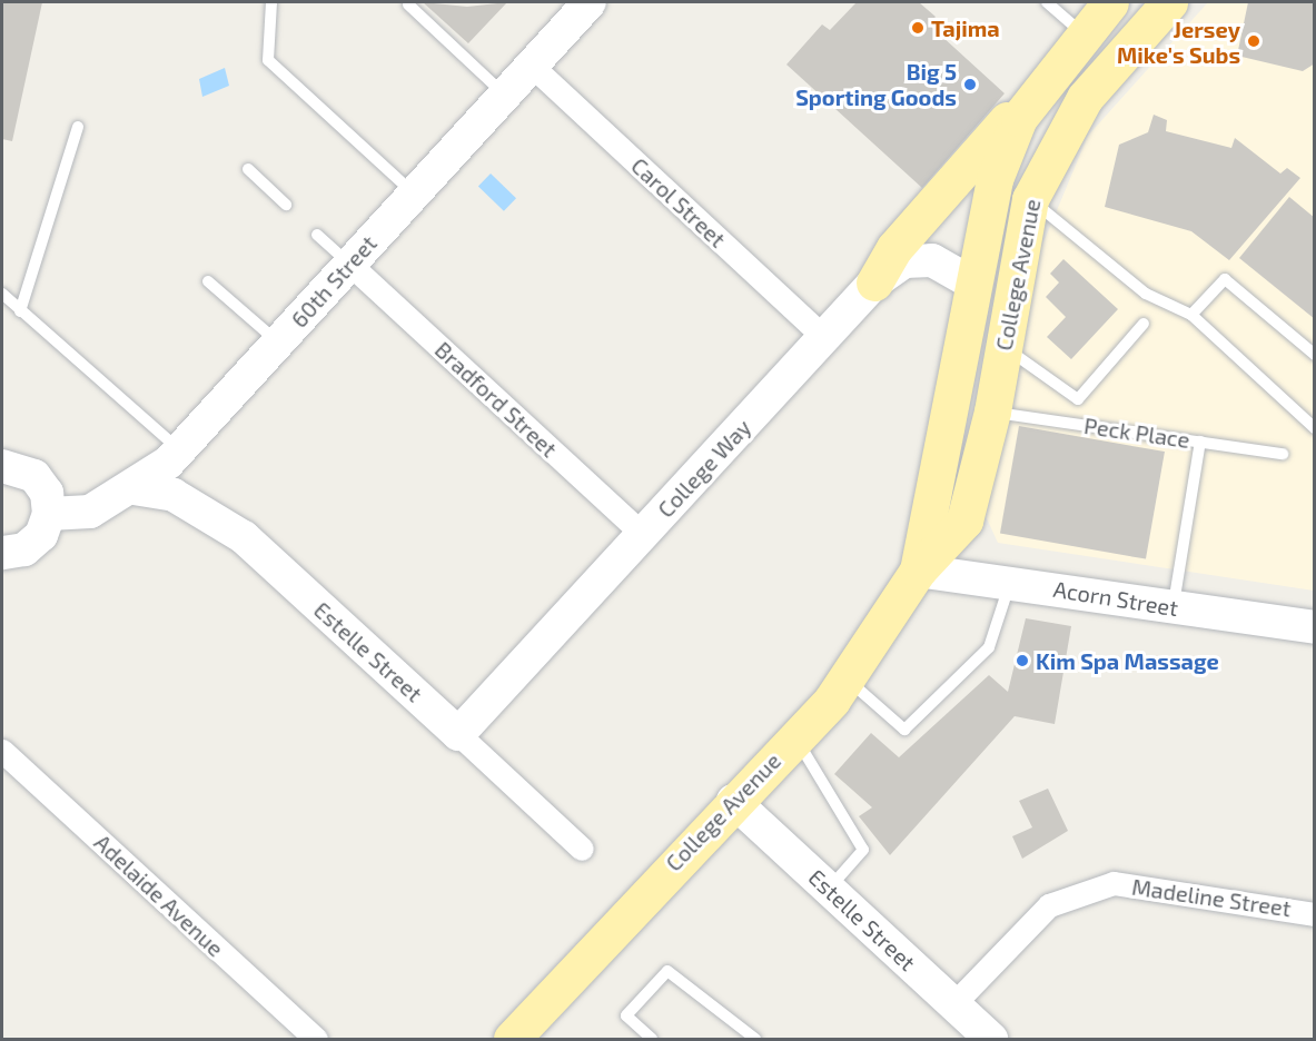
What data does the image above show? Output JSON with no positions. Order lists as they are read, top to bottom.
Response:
{
  "streets": {
    "main road": ["College Avenue"],
    "street": [
      "Carol Street",
      "60th Street",
      "Bradford Street",
      "College Way",
      "Acorn Street",
      "Estelle Street",
      "Adelaide Avenue",
      "Madeline Street"
    ],
    "lane": ["Peck Place"]
  },
  "crossings": [
    ["Carol Street", "60th Street"],
    ["Carol Street", "College Way"],
    ["College Avenue", "Peck Place"],
    ["College Avenue", "College Way"],
    ["College Avenue", "Acorn Street"],
    ["College Avenue", "Estelle Street"],
    ["60th Street", "Bradford Street"],
    ["60th Street", "Estelle Street"],
    ["Bradford Street", "College Way"],
    ["College Way", "Estelle Street"],
    ["Estelle Street", "Madeline Street"]
  ],
  "places": [
    "Tajima",
    "Jersey Mike's Subs",
    "Big 5 Sporting Goods",
    "Kim Spa Massage"
  ]
}
